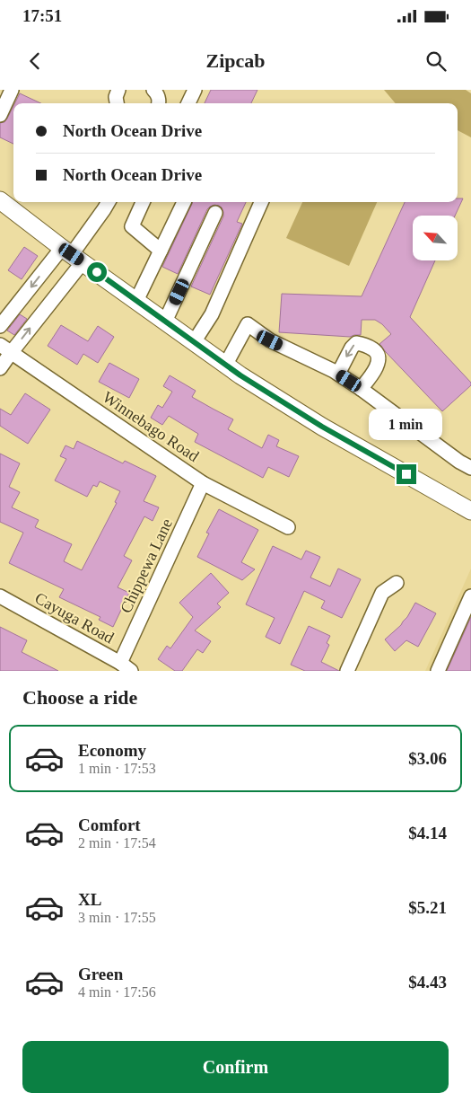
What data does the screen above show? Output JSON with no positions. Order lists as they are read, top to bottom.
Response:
{
  "streets": {
    "street": ["Winnebago Road", "Chippewa Lane", "Cayuga Road"]
  },
  "crossings": [
    ["Winnebago Road", "Chippewa Lane"],
    ["Chippewa Lane", "Cayuga Road"]
  ],
  "north": "top left",
  "page": {
    "status": "17:51",
    "header": "Zipcab",
    "banner": ["North Ocean Drive", "North Ocean Drive"],
    "bubble": "1 min",
    "heading": "Choose a ride",
    "list": [
      {
        "name": "Economy",
        "note": "1 min · 17:53",
        "value": "$3.06"
      },
      {
        "name": "Comfort",
        "note": "2 min · 17:54",
        "value": "$4.14"
      },
      {
        "name": "XL",
        "note": "3 min · 17:55",
        "value": "$5.21"
      },
      {
        "name": "Green",
        "note": "4 min · 17:56",
        "value": "$4.43"
      }
    ],
    "buttons": "Confirm"
  }
}
